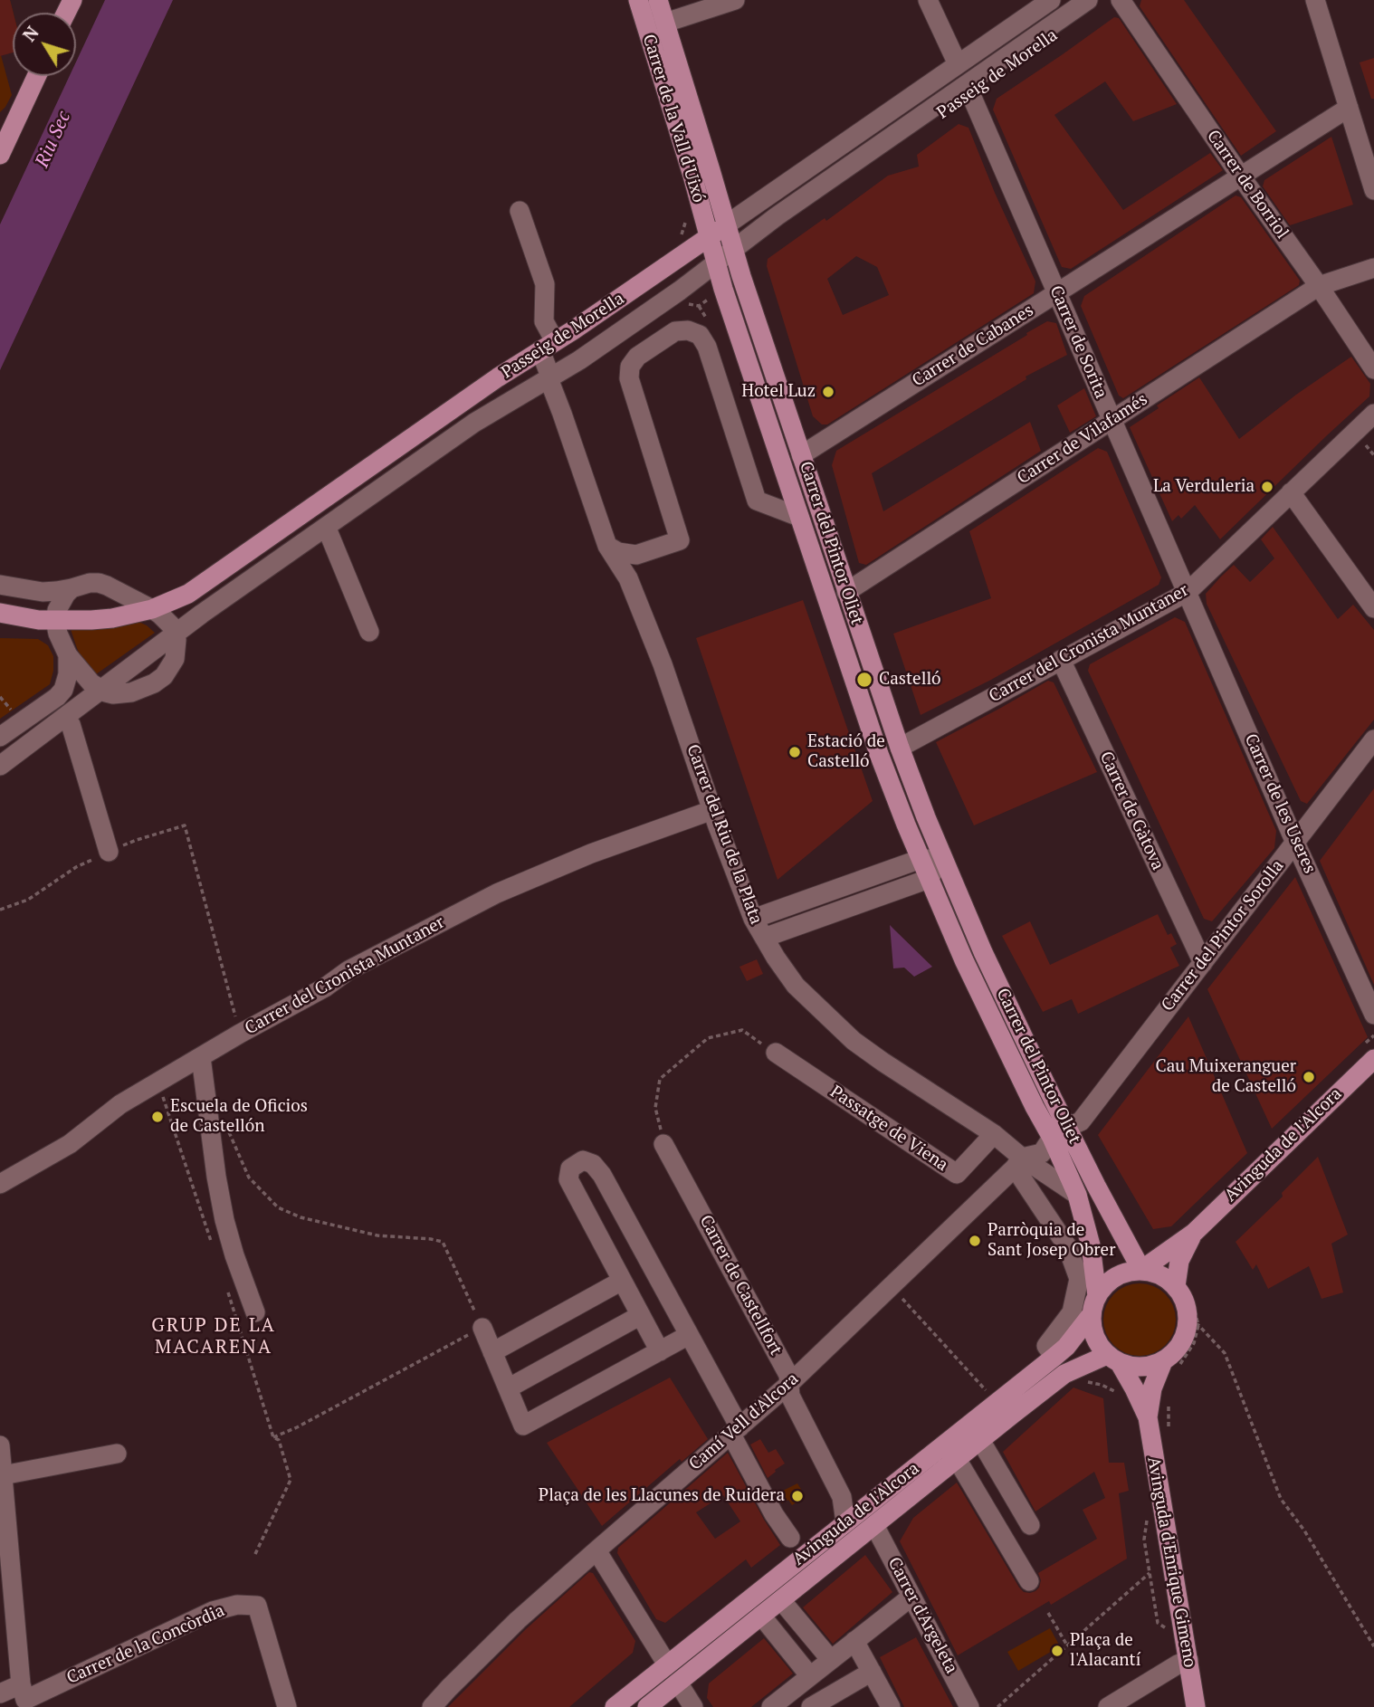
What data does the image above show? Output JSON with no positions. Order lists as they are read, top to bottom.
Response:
{
  "streets": {
    "main road": [
      "Passeig de Morella",
      "Carrer de la Vall d'Uixó",
      "Carrer del Pintor Oliet",
      "Avinguda de l'Alcora",
      "Avinguda d'Enrique Gimeno"
    ],
    "street": [
      "Carrer de Borriol",
      "Carrer de Sorita",
      "Carrer de Cabanes",
      "Carrer de Vilafamés",
      "Carrer del Cronista Muntaner",
      "Carrer de les Useres",
      "Carrer de Gàtova",
      "Carrer del Riu de la Plata",
      "Carrer del Pintor Sorolla",
      "Passatge de Viena",
      "Carrer de Castellfort",
      "Camí Vell d'Alcora",
      "Carrer d'Argeleta",
      "Carrer de la Concòrdia"
    ]
  },
  "crossings": [
    ["Passeig de Morella", "Carrer de la Vall d'Uixó"],
    ["Passeig de Morella", "Carrer de Sorita"],
    ["Passeig de Morella", "Carrer del Pintor Oliet"],
    ["Passeig de Morella", "Carrer del Riu de la Plata"],
    ["Carrer de la Vall d'Uixó", "Carrer del Pintor Oliet"],
    ["Carrer de Borriol", "Carrer de Cabanes"],
    ["Carrer de Borriol", "Carrer de Vilafamés"],
    ["Carrer de Sorita", "Carrer de Cabanes"],
    ["Carrer de Sorita", "Carrer de Vilafamés"],
    ["Carrer de Sorita", "Carrer del Cronista Muntaner"],
    ["Carrer de Sorita", "Carrer de les Useres"],
    ["Carrer de Cabanes", "Carrer del Pintor Oliet"],
    ["Carrer de Vilafamés", "Carrer del Pintor Oliet"],
    ["Carrer del Pintor Oliet", "Carrer del Cronista Muntaner"],
    ["Carrer del Pintor Oliet", "Carrer del Riu de la Plata"],
    ["Carrer del Pintor Oliet", "Carrer del Pintor Sorolla"],
    ["Carrer del Pintor Oliet", "Avinguda de l'Alcora"],
    ["Carrer del Pintor Oliet", "Camí Vell d'Alcora"],
    ["Carrer del Pintor Oliet", "Avinguda d'Enrique Gimeno"],
    ["Carrer del Cronista Muntaner", "Carrer de les Useres"],
    ["Carrer del Cronista Muntaner", "Carrer de Gàtova"],
    ["Carrer del Cronista Muntaner", "Carrer del Riu de la Plata"],
    ["Carrer de les Useres", "Carrer del Pintor Sorolla"],
    ["Carrer de Gàtova", "Carrer del Pintor Sorolla"],
    ["Carrer del Riu de la Plata", "Passatge de Viena"],
    ["Carrer del Riu de la Plata", "Camí Vell d'Alcora"],
    ["Avinguda de l'Alcora", "Carrer de Castellfort"],
    ["Avinguda de l'Alcora", "Avinguda d'Enrique Gimeno"],
    ["Avinguda de l'Alcora", "Carrer d'Argeleta"],
    ["Carrer de Castellfort", "Camí Vell d'Alcora"]
  ],
  "districts": ["GRUP DE LA MACARENA"],
  "water": ["Riu Sec"],
  "places": [
    "Hotel Luz",
    "La Verduleria",
    "Castelló",
    "Estació de Castelló",
    "Cau Muixeranguer de Castelló",
    "Escuela de Oficios de Castellón",
    "Parròquia de Sant Josep Obrer",
    "Plaça de les Llacunes de Ruidera",
    "Plaça de l'Alacantí"
  ],
  "north": "top left"
}
